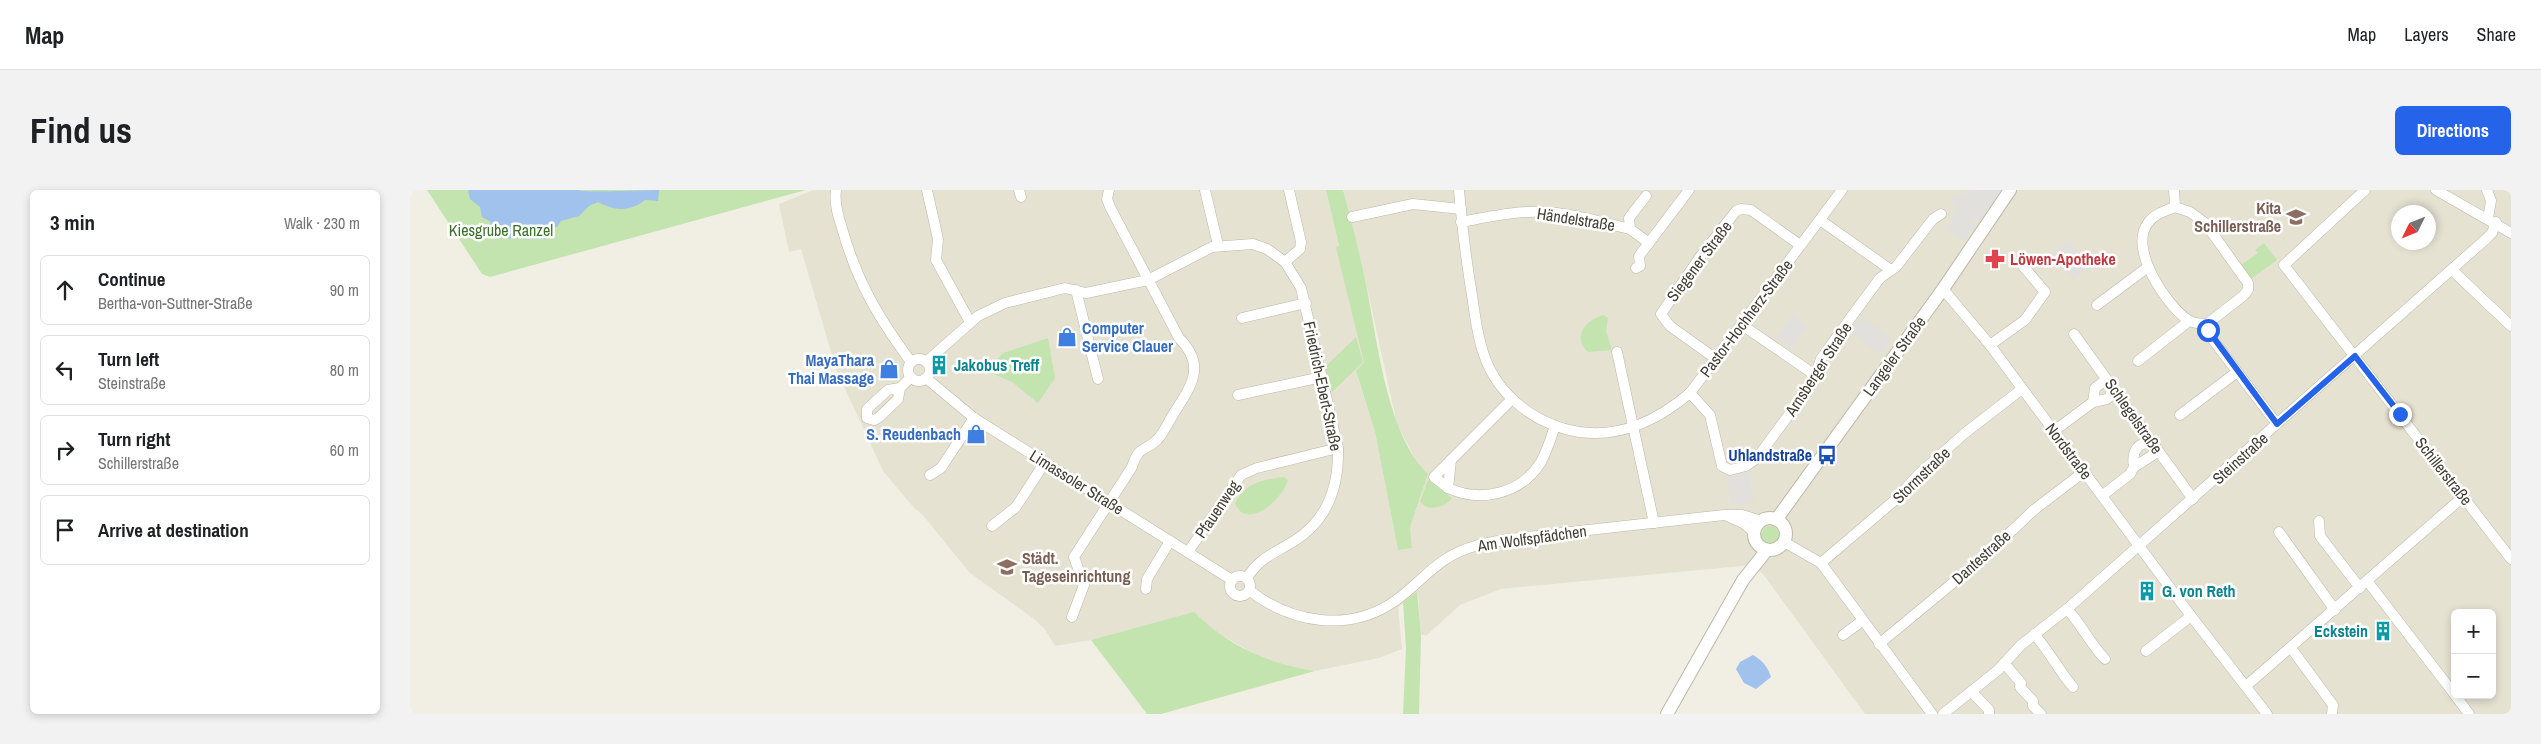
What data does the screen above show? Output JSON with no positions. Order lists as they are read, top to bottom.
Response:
{
  "streets": {
    "street": [
      "Händelstraße",
      "Siegener Straße",
      "Pastor-Hochherz-Straße",
      "Langeler Straße",
      "Arnsberger Straße",
      "Friedrich-Ebert-Straße",
      "Schlegelstraße",
      "Nordstraße",
      "Steinstraße",
      "Schillerstraße",
      "Stormstraße",
      "Limassoler Straße",
      "Pfauenweg",
      "Am Wolfspfädchen",
      "Dantestraße"
    ]
  },
  "crossings": [
    ["Händelstraße", "Pastor-Hochherz-Straße"],
    ["Siegener Straße", "Pastor-Hochherz-Straße"],
    ["Pastor-Hochherz-Straße", "Arnsberger Straße"],
    ["Langeler Straße", "Nordstraße"],
    ["Langeler Straße", "Am Wolfspfädchen"],
    ["Friedrich-Ebert-Straße", "Limassoler Straße"],
    ["Friedrich-Ebert-Straße", "Pfauenweg"],
    ["Friedrich-Ebert-Straße", "Am Wolfspfädchen"],
    ["Schlegelstraße", "Steinstraße"],
    ["Nordstraße", "Steinstraße"],
    ["Nordstraße", "Stormstraße"],
    ["Nordstraße", "Dantestraße"],
    ["Steinstraße", "Schillerstraße"],
    ["Limassoler Straße", "Pfauenweg"],
    ["Limassoler Straße", "Am Wolfspfädchen"]
  ],
  "parks": ["Kiesgrube Ranzel"],
  "places": {
    "school or university": ["Kita Schillerstraße", "Städt. Tageseinrichtung"],
    "pharmacy": ["Löwen-Apotheke"],
    "shop": ["Computer Service Clauer", "MayaThara Thai Massage", "S. Reudenbach"],
    "building": ["Jakobus Treff", "G. von Reth", "Eckstein"],
    "bus stop": ["Uhlandstraße"]
  },
  "north": "bottom left",
  "page": {
    "header": "Map",
    "nav": ["Map", "Layers", "Share"],
    "buttons": "Directions",
    "title": "Find us",
    "heading": ["3 min", "Walk · 230 m"],
    "list": [
      ["Continue", "Bertha-von-Suttner-Straße", "90 m"],
      ["Turn left", "Steinstraße", "80 m"],
      ["Turn right", "Schillerstraße", "60 m"],
      "Arrive at destination"
    ],
    "map_buttons": ["+", "−"]
  }
}
